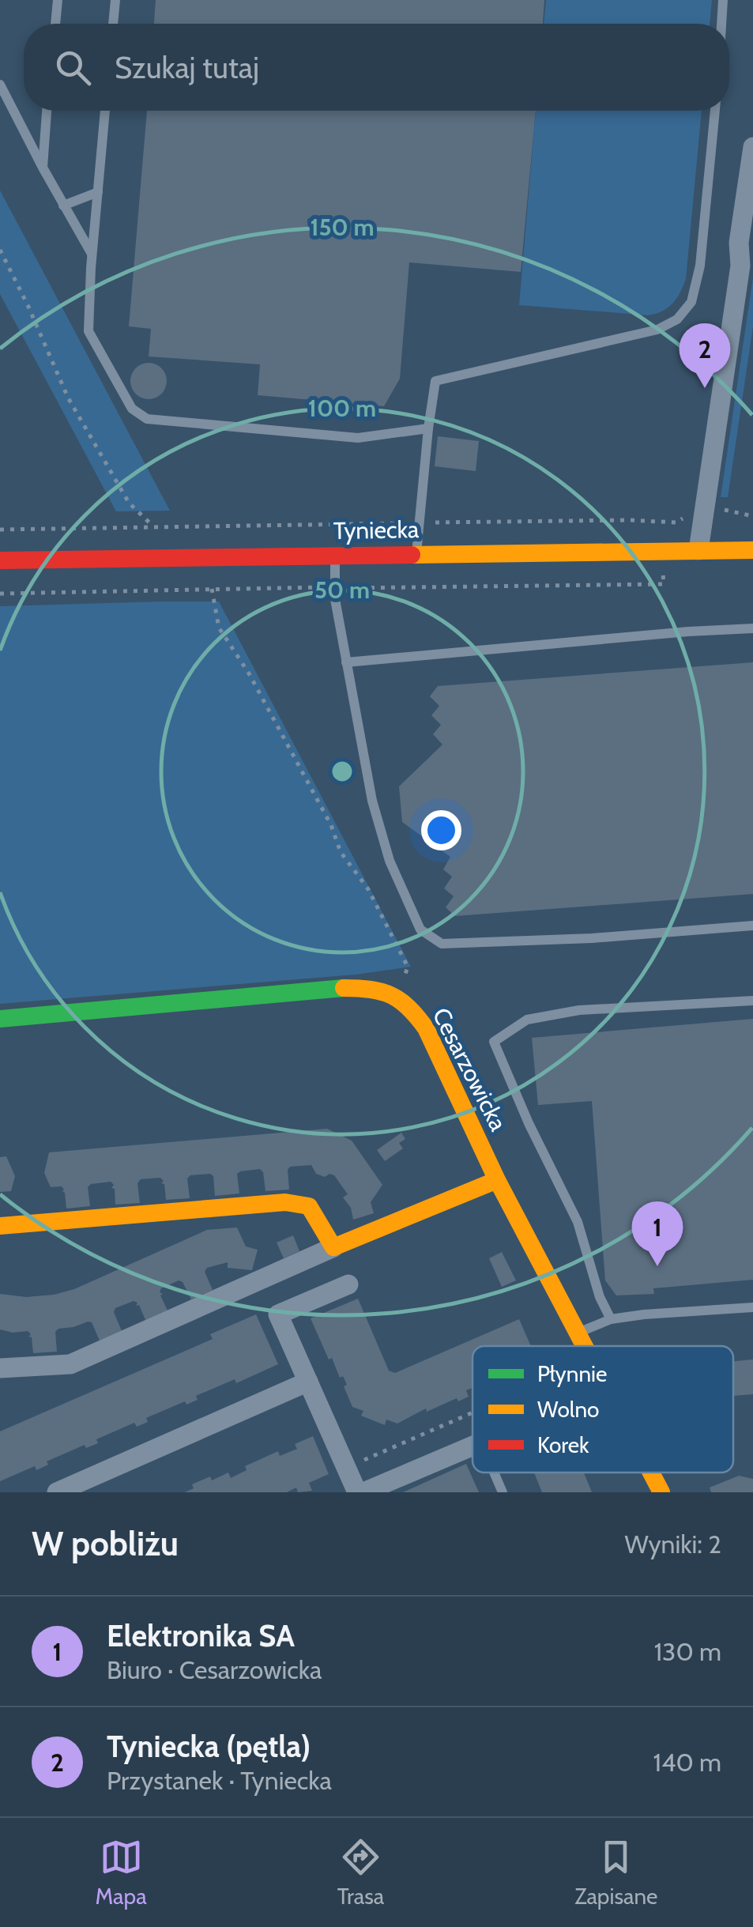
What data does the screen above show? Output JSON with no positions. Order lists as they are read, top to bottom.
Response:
{
  "streets": {
    "street": ["Tyniecka", "Cesarzowicka"]
  },
  "legend": ["Płynnie", "Wolno", "Korek"],
  "page": {
    "search": "Szukaj tutaj",
    "pins": ["2", "1"],
    "heading": ["W pobliżu", "Wyniki: 2"],
    "list": [
      {
        "mark": "1",
        "name": "Elektronika SA",
        "note": "Biuro · Cesarzowicka",
        "value": "130 m"
      },
      {
        "mark": "2",
        "name": "Tyniecka (pętla)",
        "note": "Przystanek · Tyniecka",
        "value": "140 m"
      }
    ],
    "nav": ["Mapa", "Trasa", "Zapisane"]
  },
  "rings": ["150 m", "100 m", "50 m"]
}
